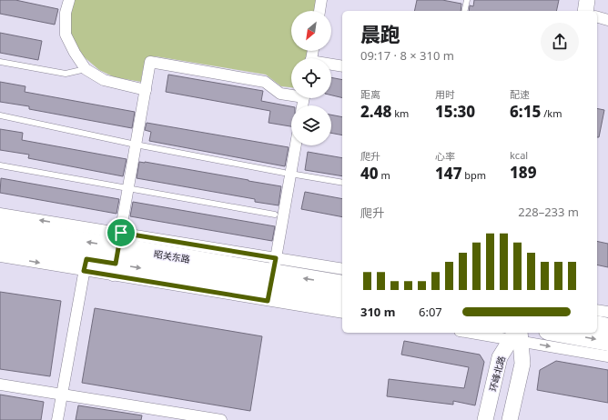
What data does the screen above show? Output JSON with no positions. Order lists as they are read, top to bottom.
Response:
{
  "streets": {
    "main road": ["昭关东路", "环峰北路"]
  },
  "north": "bottom left",
  "page": {
    "heading": ["晨跑", "09:17 · 8 × 310 m"],
    "stats": [
      ["距离", "2.48 km"],
      ["用时", "15:30"],
      ["配速", "6:15 /km"],
      ["爬升", "40 m"],
      ["心率", "147 bpm"],
      ["kcal", "189"]
    ],
    "chart": ["爬升", "228–233 m"],
    "list": [
      {
        "name": "310 m",
        "note": "6:07"
      }
    ]
  }
}
